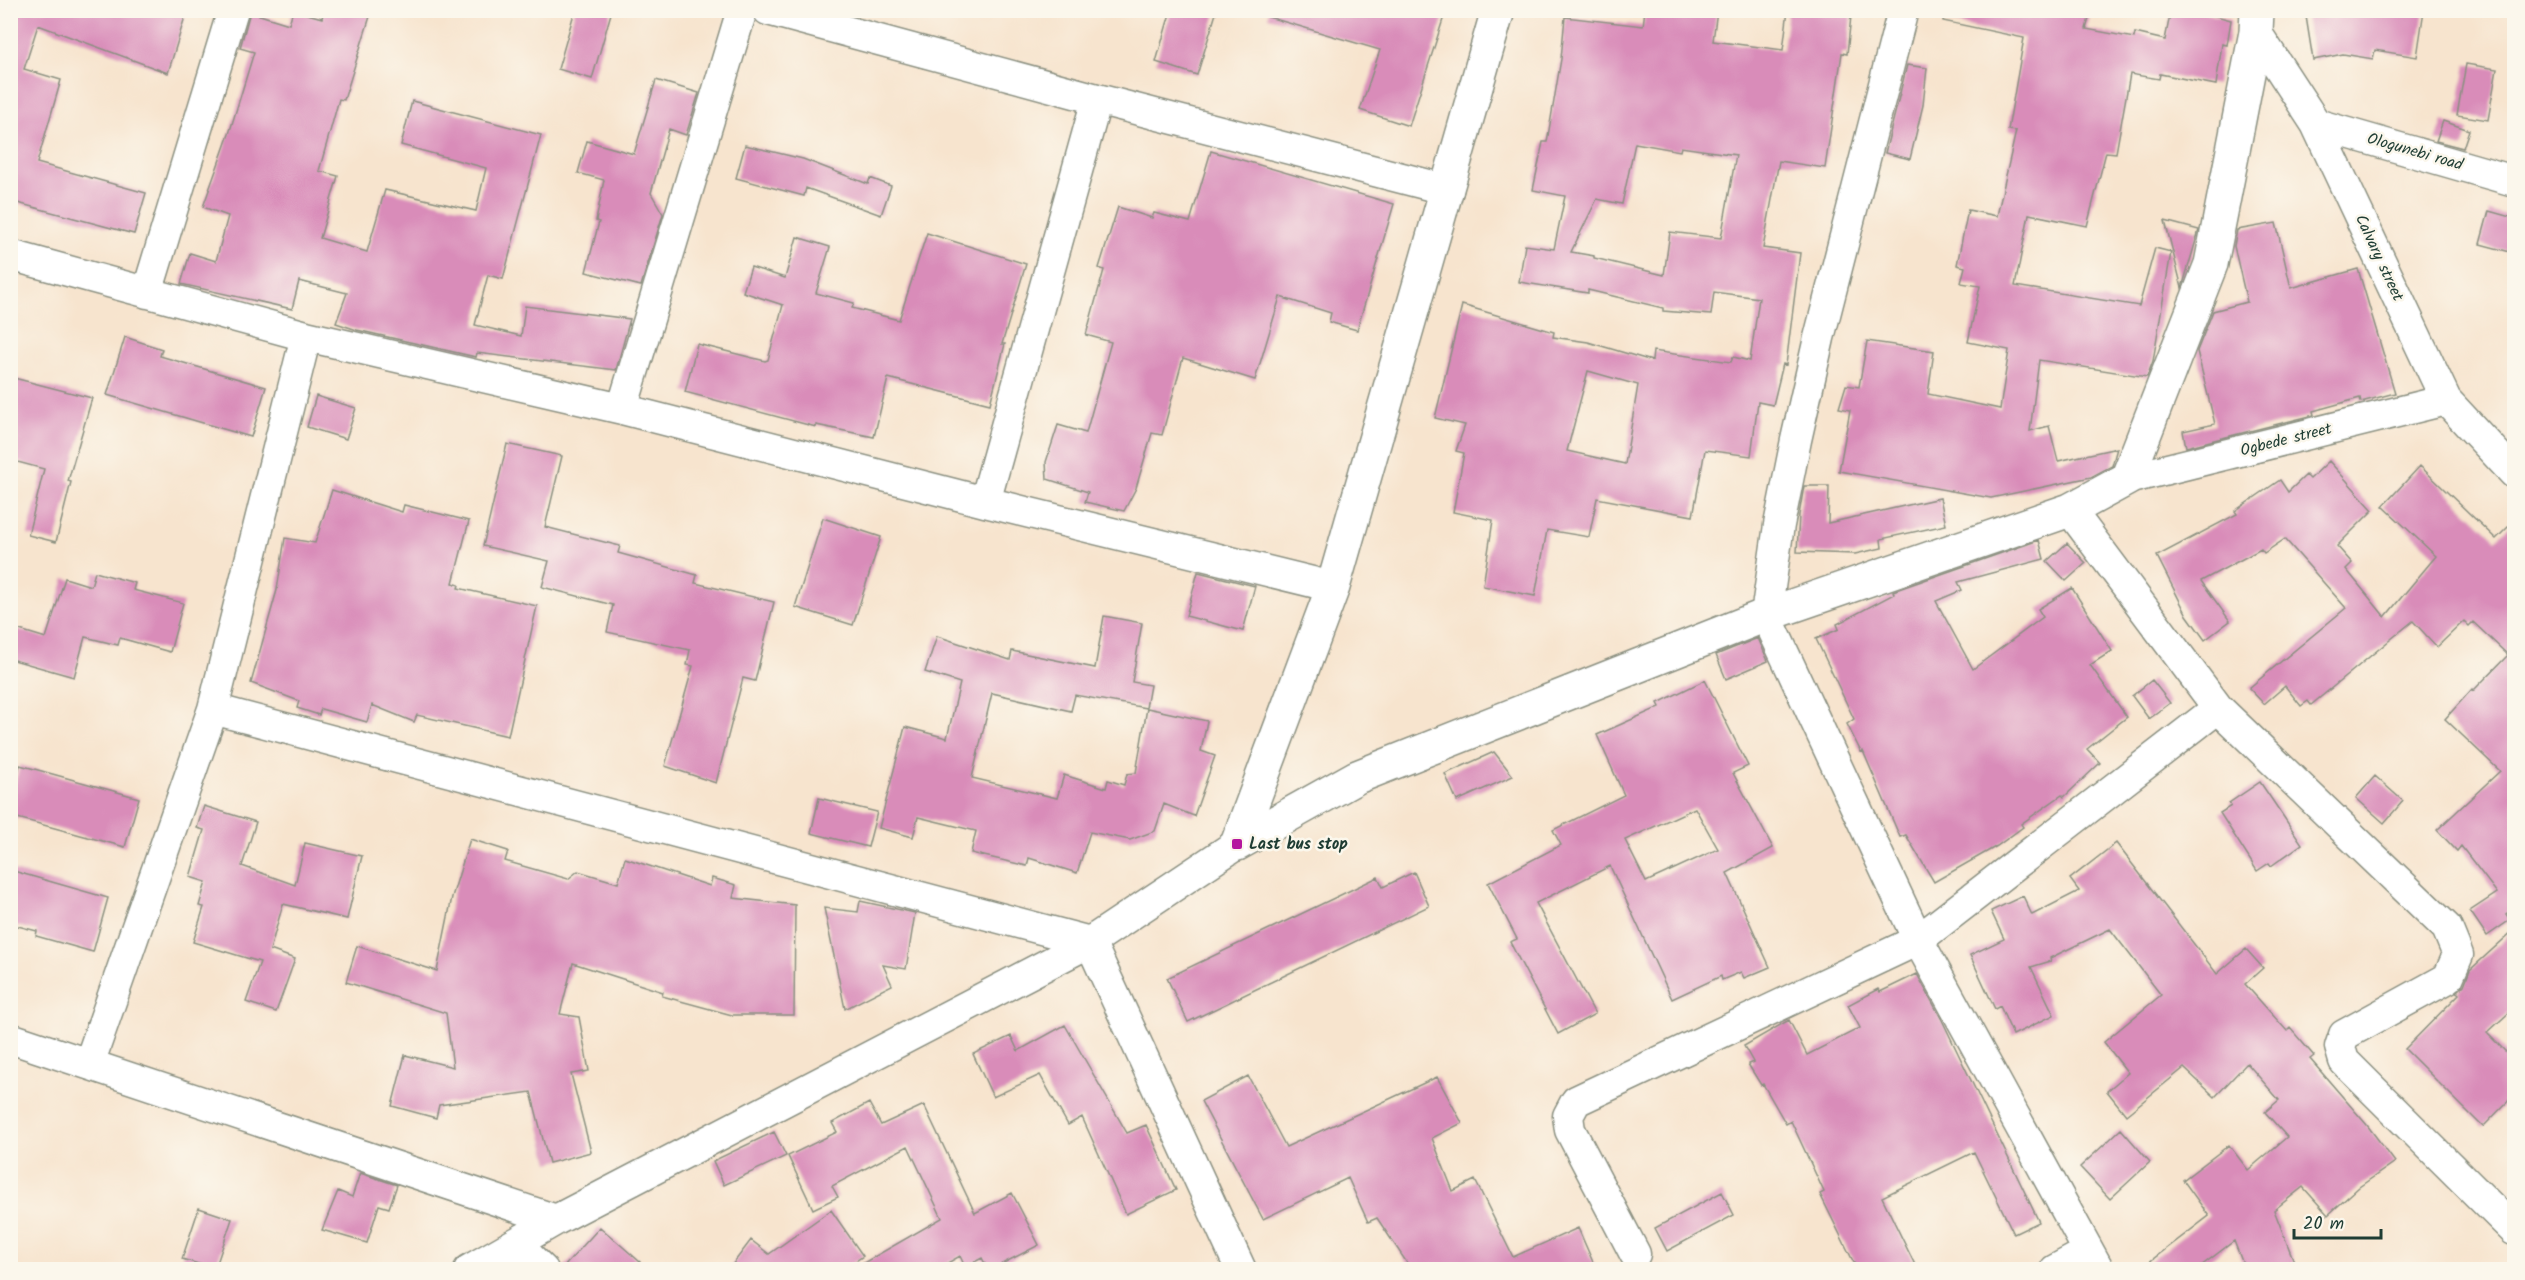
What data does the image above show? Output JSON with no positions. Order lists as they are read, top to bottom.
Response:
{
  "streets": {
    "street": ["Ologunebi road", "Calvary street", "Ogbede street"]
  },
  "crossings": [
    ["Ologunebi road", "Calvary street"],
    ["Calvary street", "Ogbede street"]
  ],
  "places": {
    "transit": ["Last bus stop"]
  },
  "scale_bar": "20 m"
}
